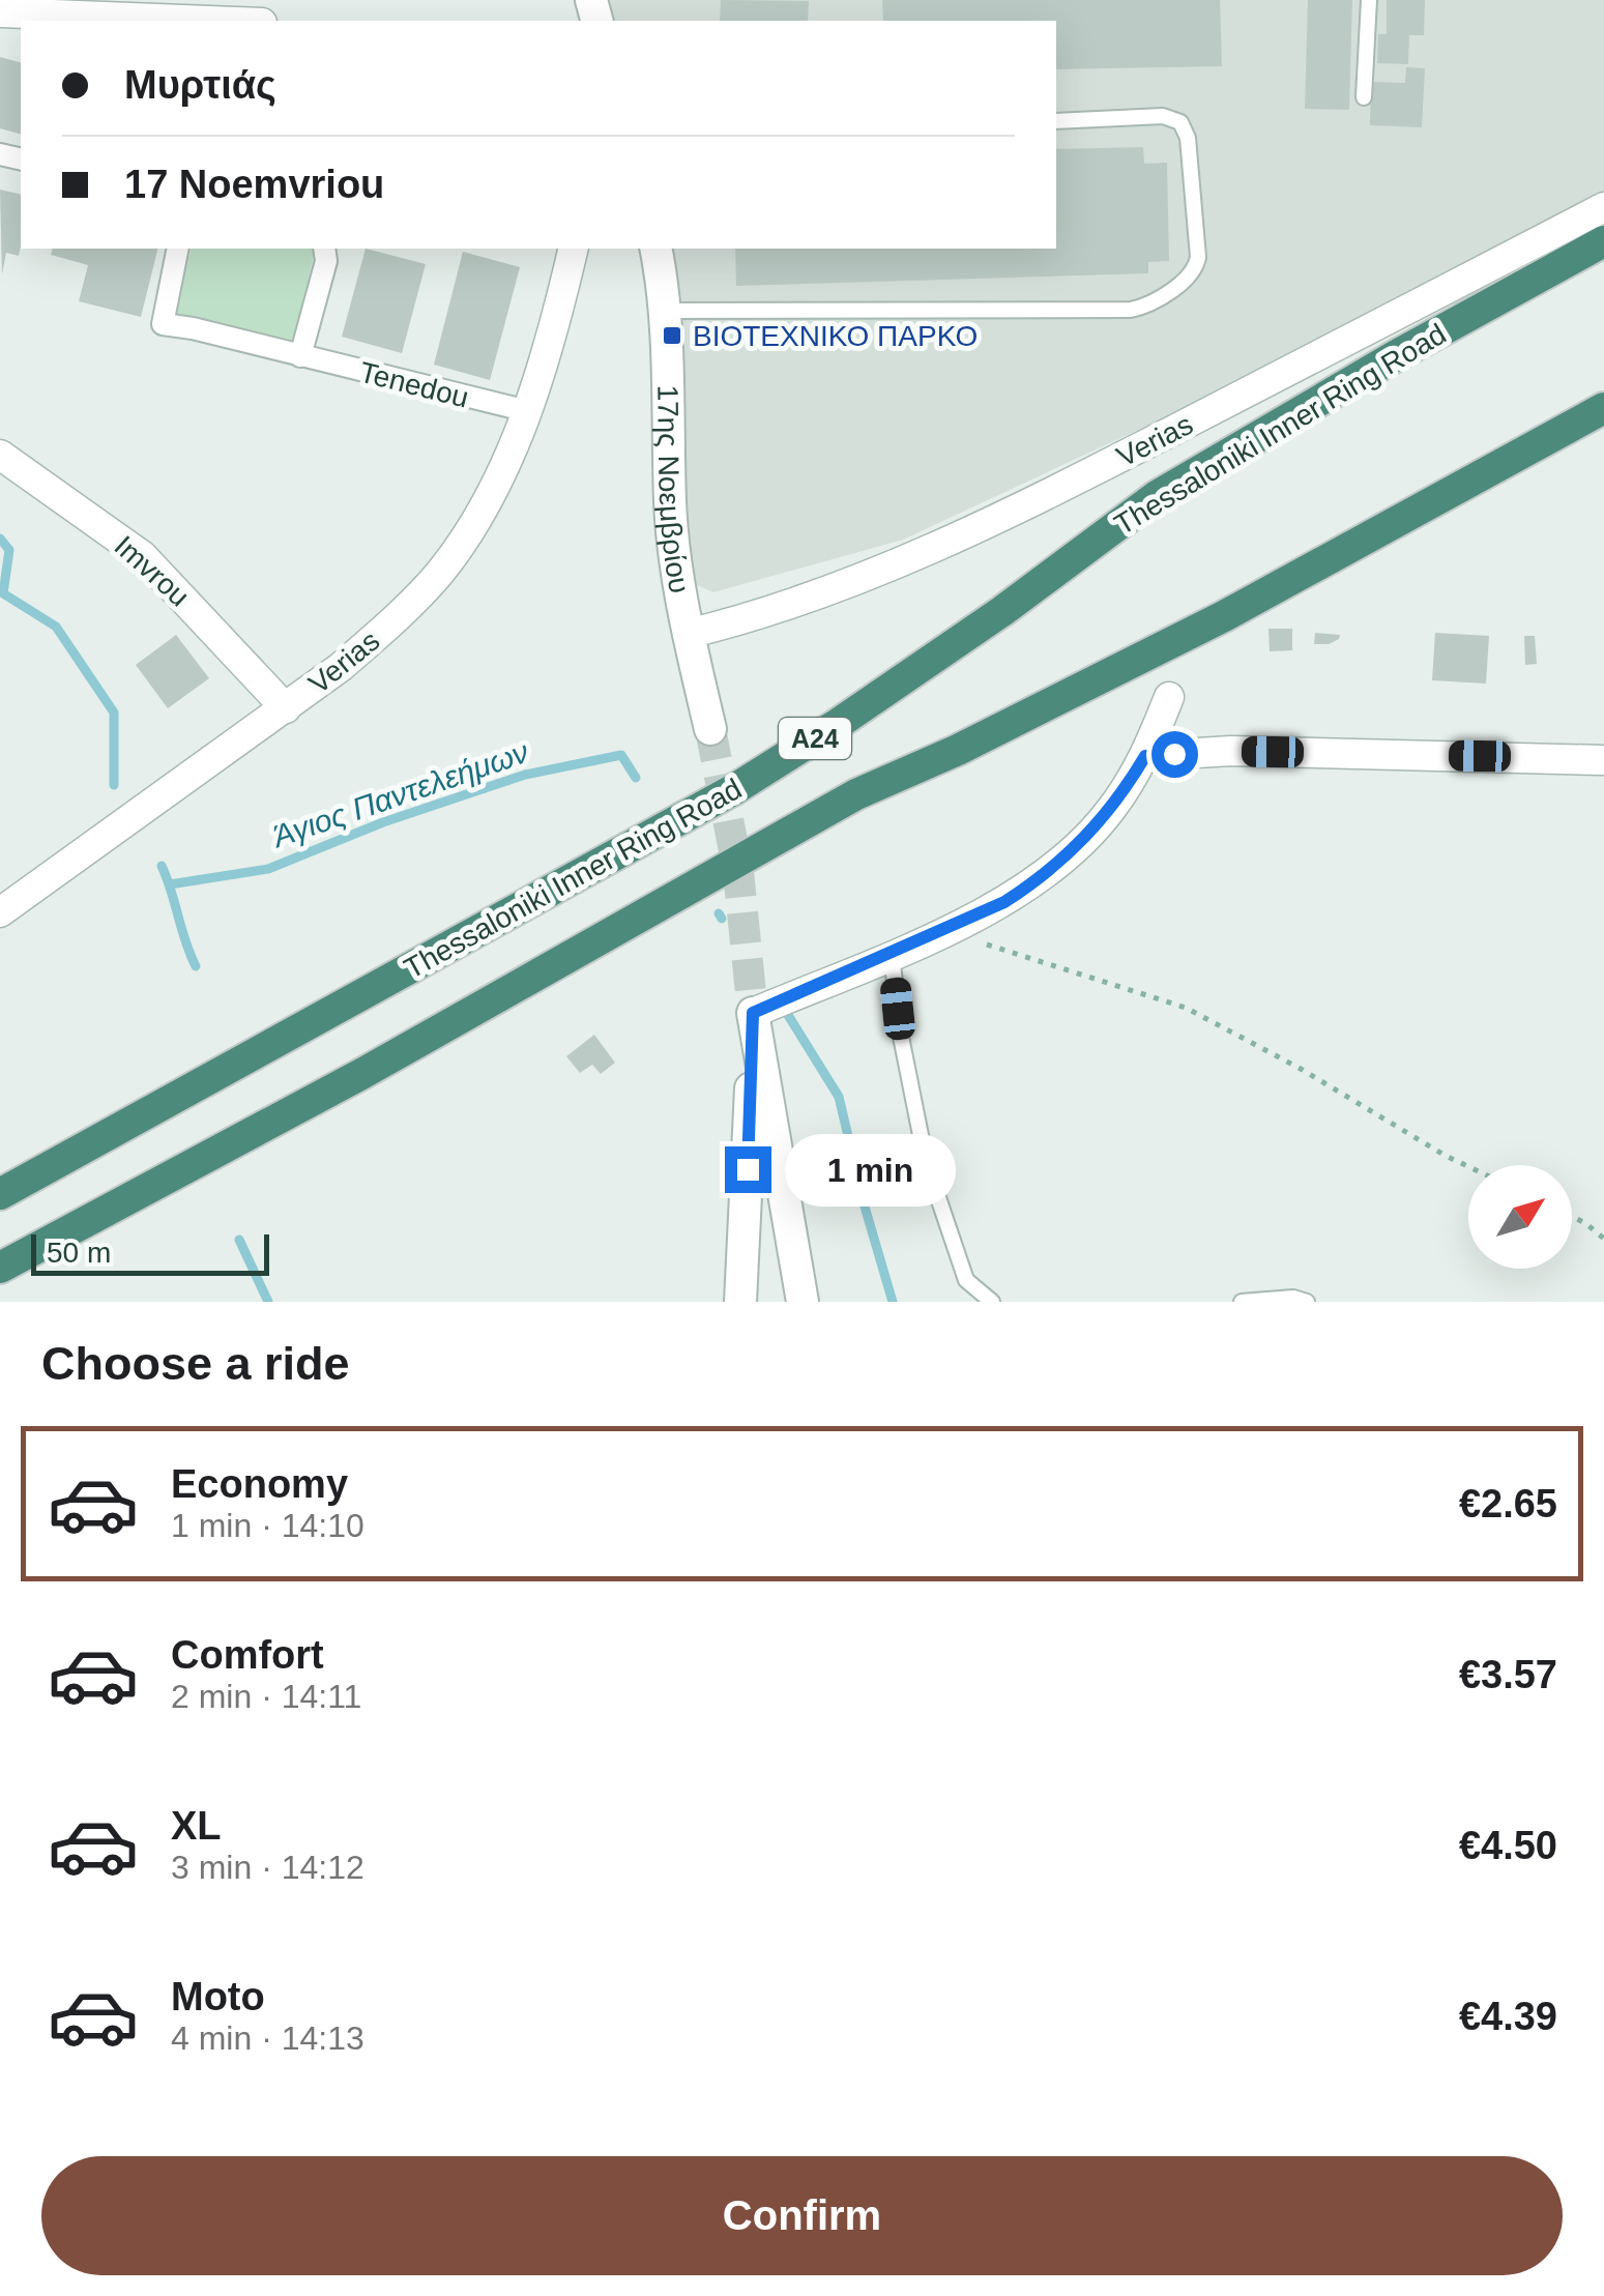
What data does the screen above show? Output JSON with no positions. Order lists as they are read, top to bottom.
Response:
{
  "streets": {
    "highway": ["Thessaloniki Inner Ring Road", "Α24"],
    "street": [
      "Tenedou",
      "Verias",
      "17ης Νοεμβρίου",
      "Imvrou"
    ]
  },
  "crossings": [
    ["Tenedou", "Verias"],
    ["Verias", "17ης Νοεμβρίου"],
    ["Verias", "Imvrou"]
  ],
  "water": ["Άγιος Παντελεήμων"],
  "places": {
    "transit": ["ΒΙΟΤΕΧΝΙΚΟ ΠΑΡΚΟ"]
  },
  "scale_bar": "50 m",
  "north": "top right",
  "page": {
    "banner": ["Μυρτιάς", "17 Noemvriou"],
    "bubble": "1 min",
    "scale": "50 m",
    "heading": "Choose a ride",
    "list": [
      {
        "name": "Economy",
        "note": "1 min · 14:10",
        "value": "€2.65"
      },
      {
        "name": "Comfort",
        "note": "2 min · 14:11",
        "value": "€3.57"
      },
      {
        "name": "XL",
        "note": "3 min · 14:12",
        "value": "€4.50"
      },
      {
        "name": "Moto",
        "note": "4 min · 14:13",
        "value": "€4.39"
      }
    ],
    "buttons": "Confirm"
  }
}
